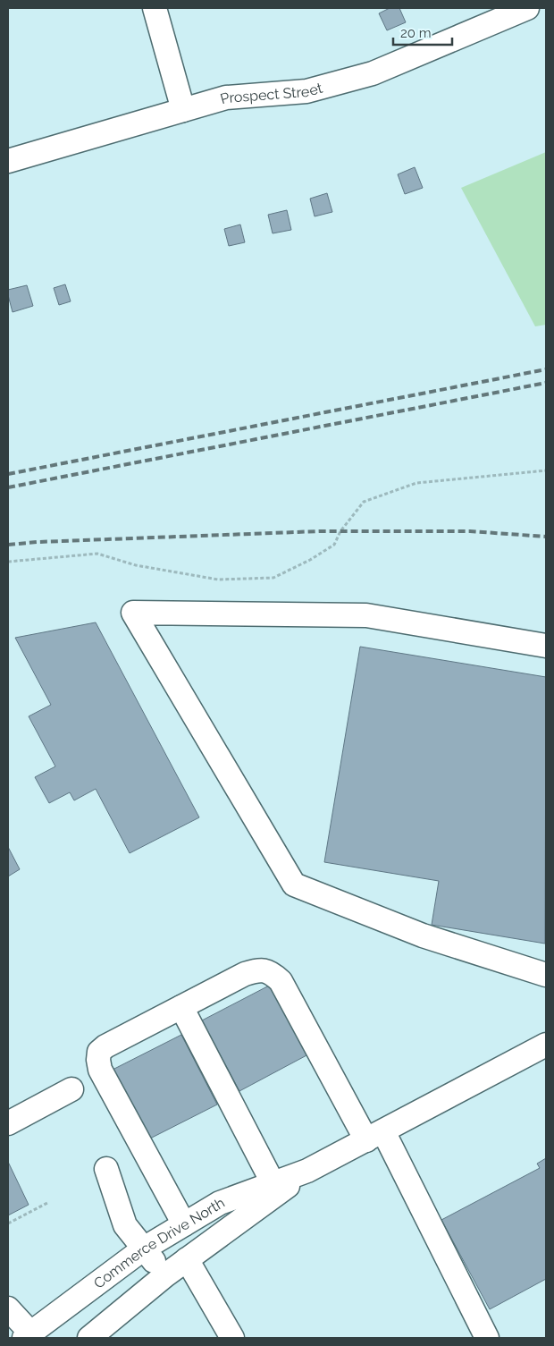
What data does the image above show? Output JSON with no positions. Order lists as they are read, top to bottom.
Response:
{
  "streets": {
    "street": ["Prospect Street", "Commerce Drive North"]
  },
  "scale_bar": "20 m"
}
